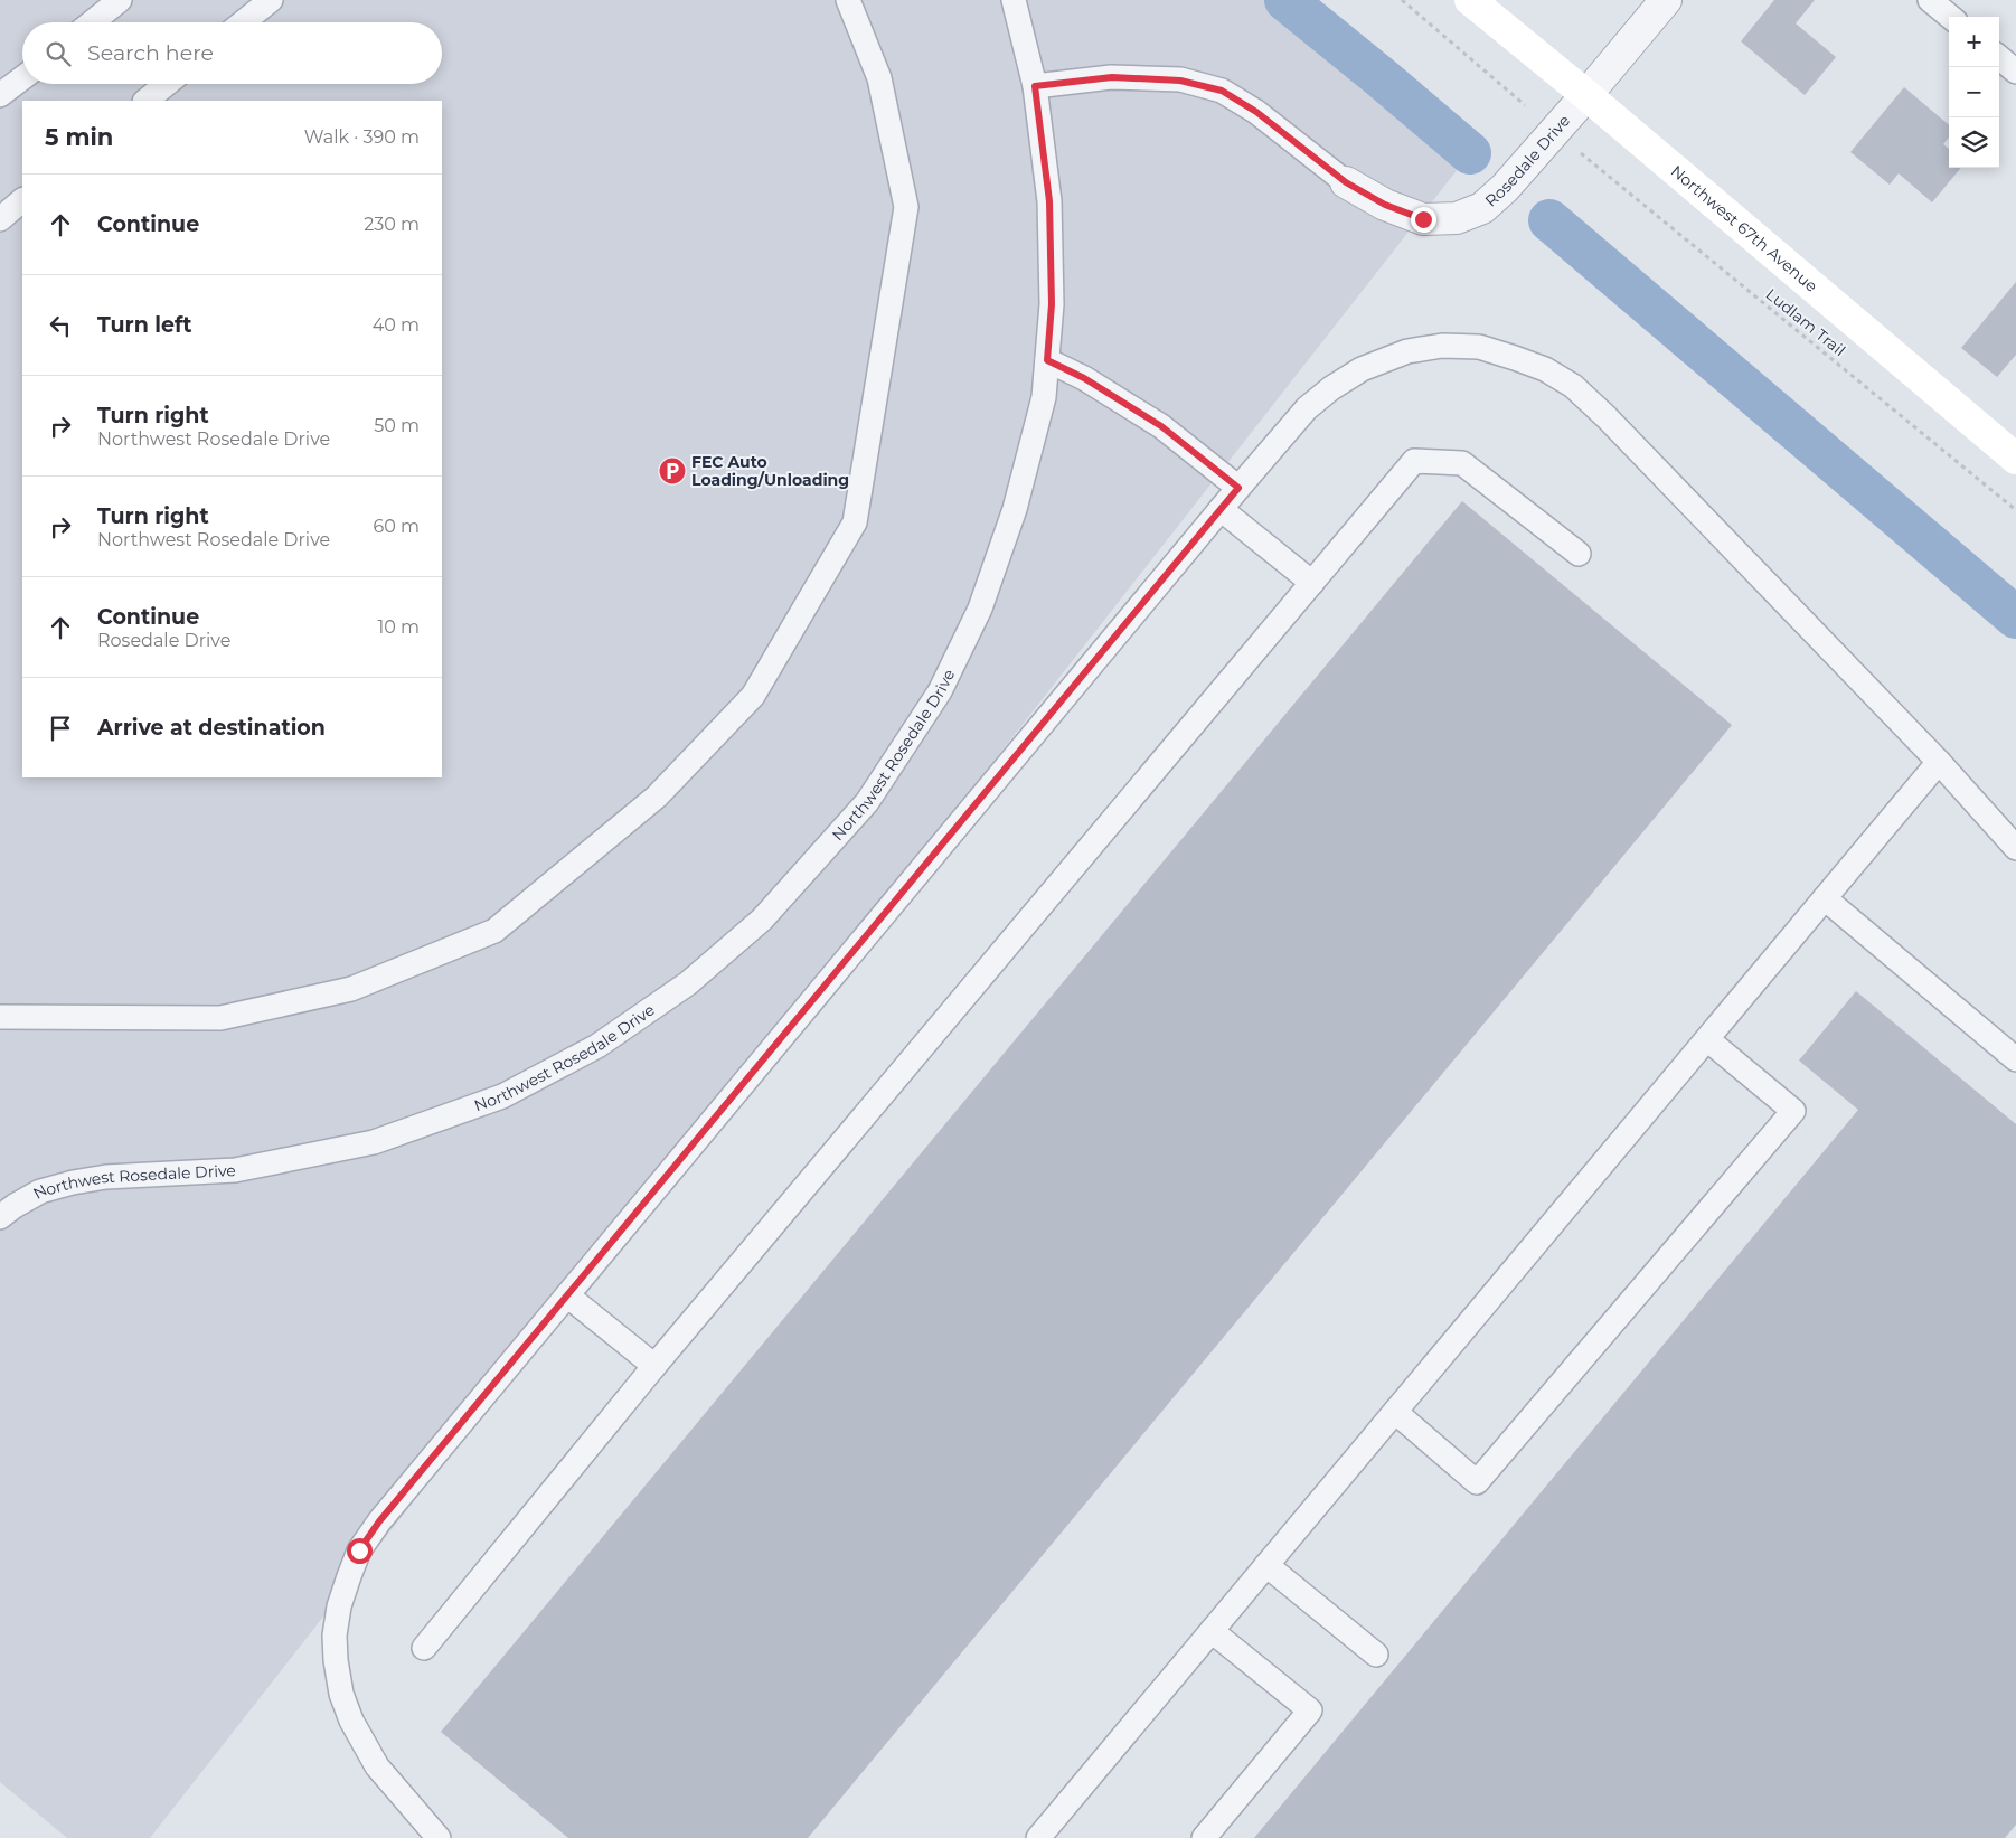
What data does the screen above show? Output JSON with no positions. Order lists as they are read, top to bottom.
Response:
{
  "streets": {
    "street": ["Rosedale Drive", "Northwest 67th Avenue"],
    "lane": ["Northwest Rosedale Drive"],
    "path": ["Ludlam Trail"]
  },
  "crossings": [
    ["Rosedale Drive", "Northwest 67th Avenue"]
  ],
  "places": {
    "parking": ["FEC Auto Loading/Unloading"]
  },
  "page": {
    "map_buttons": ["+", "−"],
    "search": "Search here",
    "heading": ["5 min", "Walk · 390 m"],
    "list": [
      ["Continue", "230 m"],
      ["Turn left", "40 m"],
      ["Turn right", "Northwest Rosedale Drive", "50 m"],
      ["Turn right", "Northwest Rosedale Drive", "60 m"],
      ["Continue", "Rosedale Drive", "10 m"],
      "Arrive at destination"
    ]
  }
}
